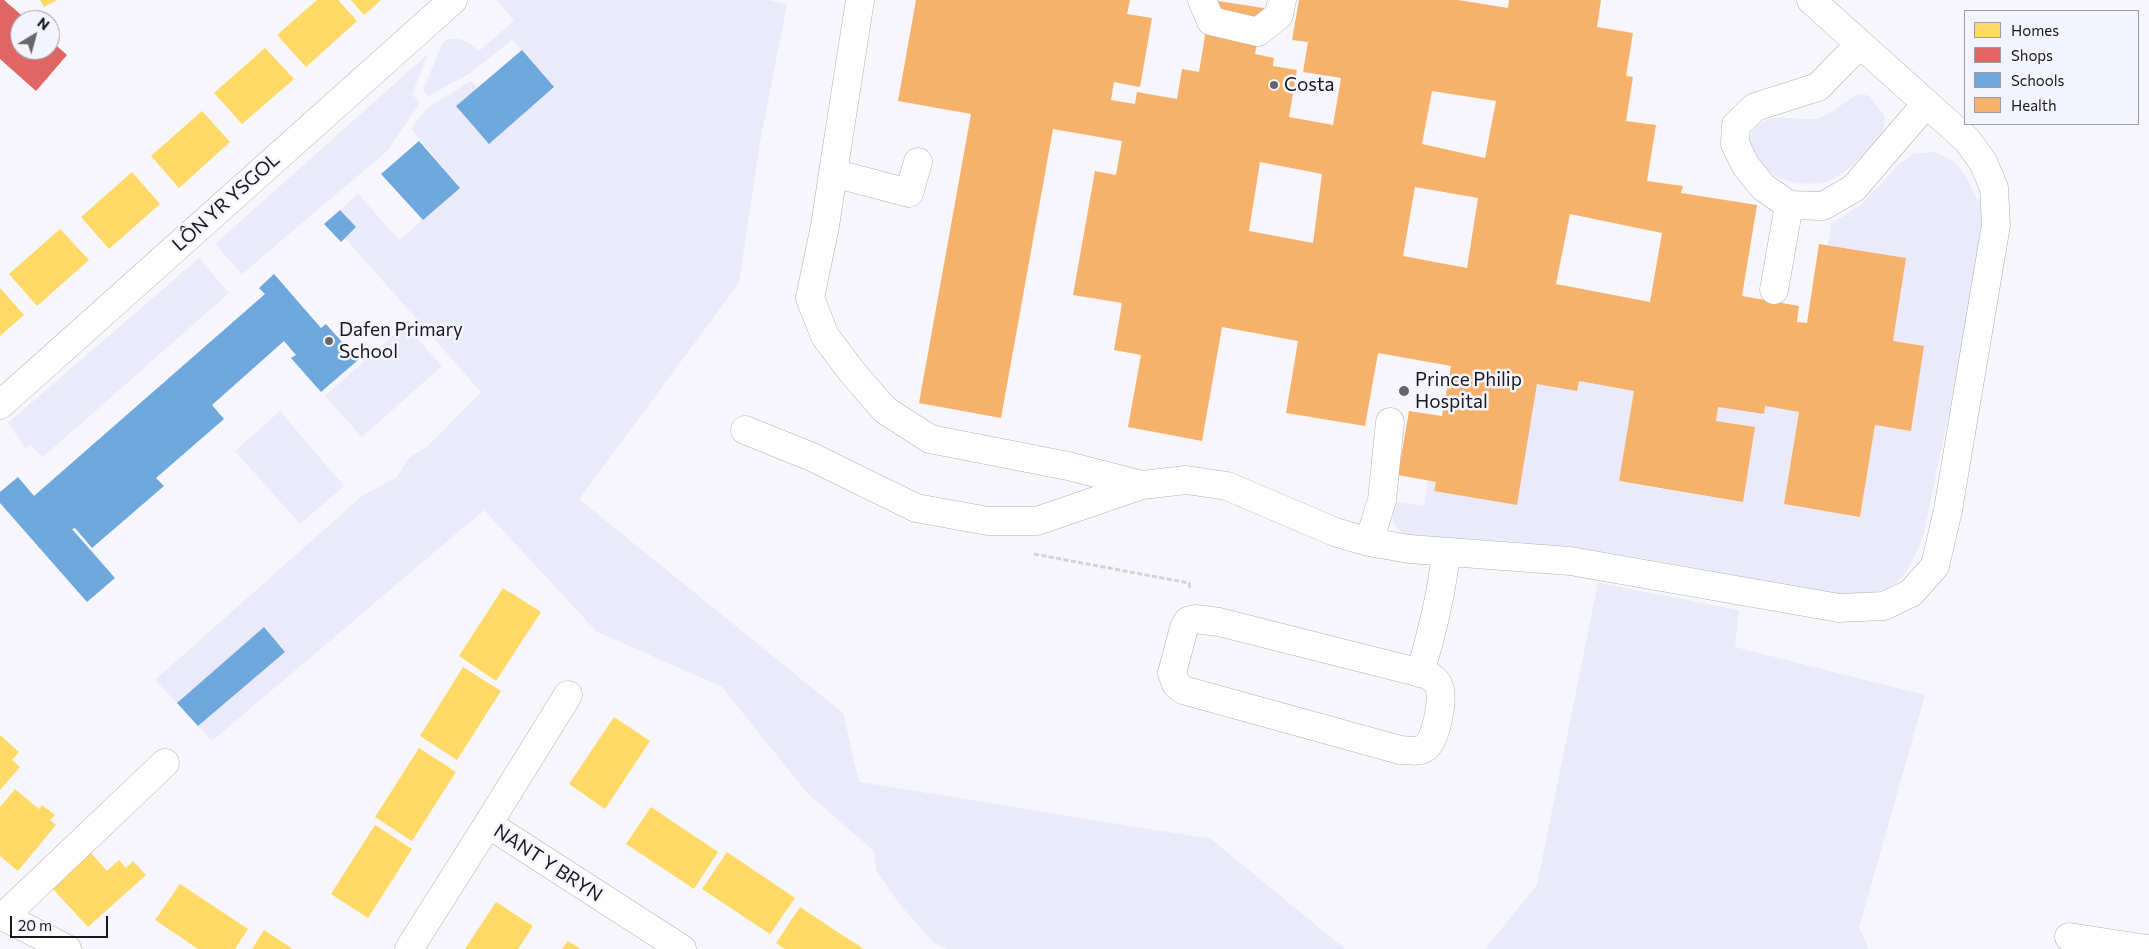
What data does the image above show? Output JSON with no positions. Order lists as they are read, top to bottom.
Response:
{
  "streets": {
    "street": ["LÔN YR YSGOL", "NANT Y BRYN"]
  },
  "places": ["Costa", "Dafen Primary School", "Prince Philip Hospital"],
  "legend": [
    "Homes",
    "Shops",
    "Schools",
    "Health"
  ],
  "scale_bar": "20 m",
  "north": "top right"
}
